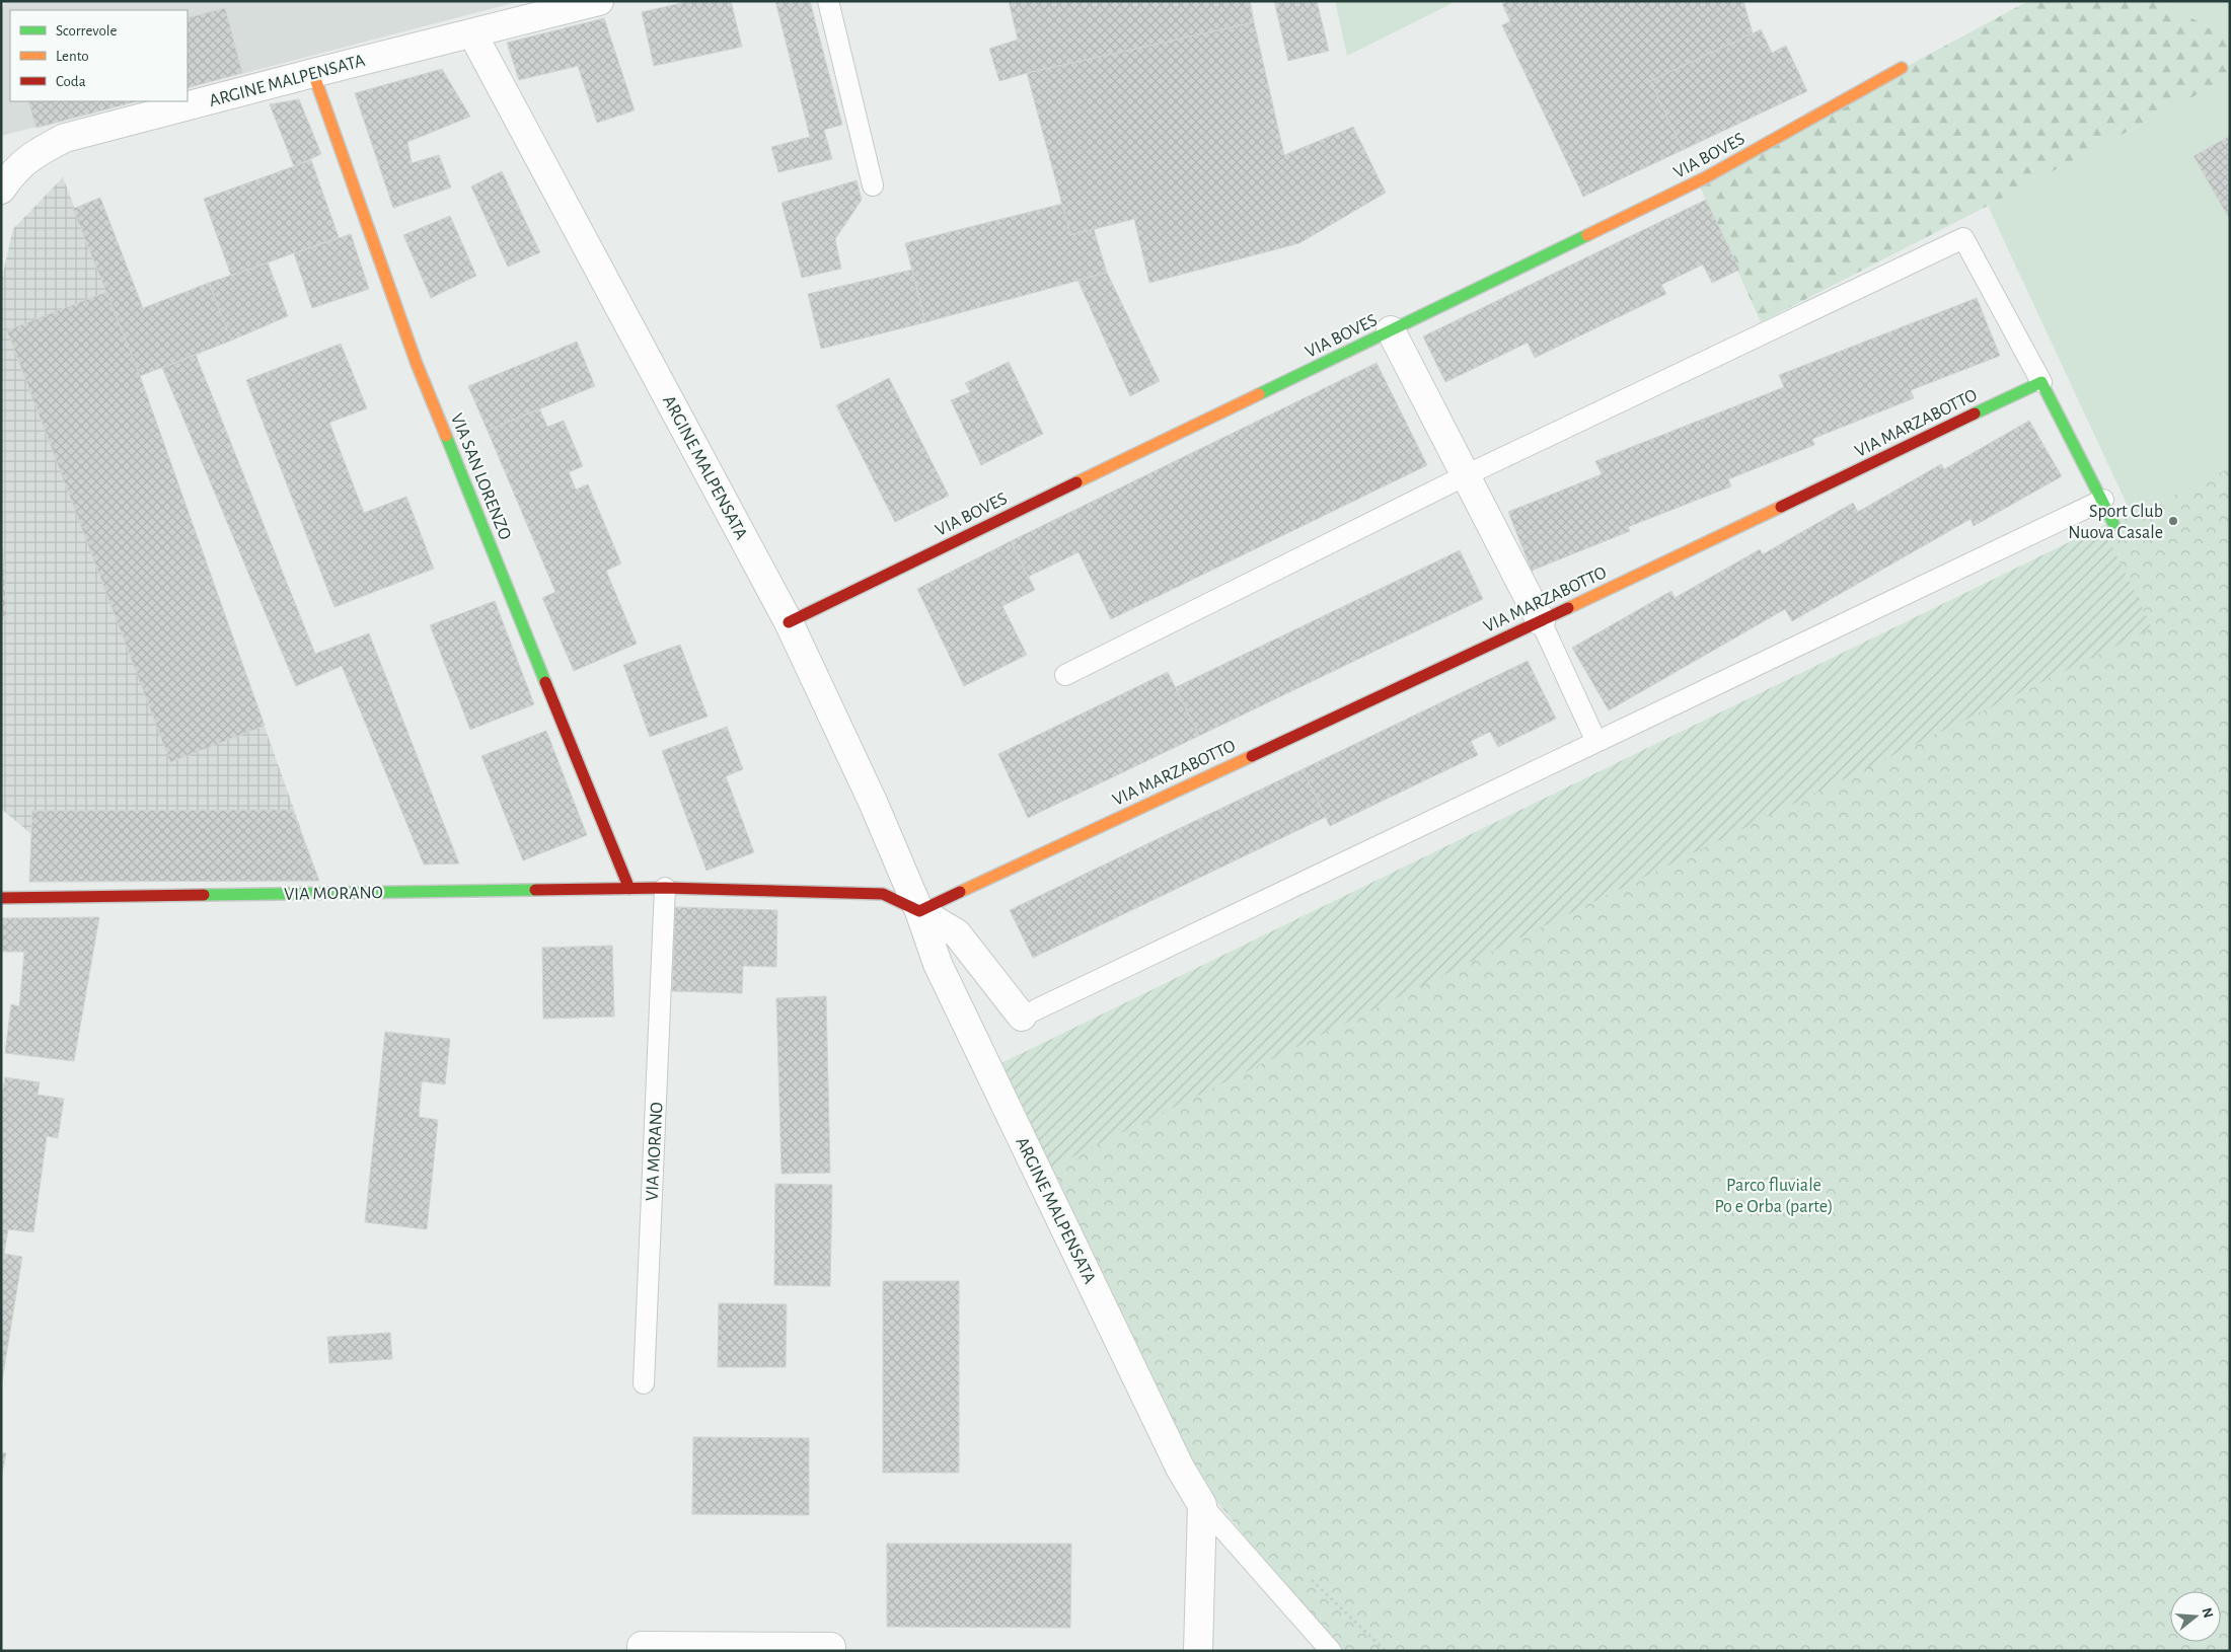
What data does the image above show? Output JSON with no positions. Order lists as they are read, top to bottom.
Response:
{
  "streets": {
    "street": [
      "ARGINE MALPENSATA",
      "VIA BOVES",
      "VIA MARZABOTTO",
      "VIA SAN LORENZO",
      "VIA MORANO"
    ]
  },
  "crossings": [
    ["ARGINE MALPENSATA", "VIA BOVES"],
    ["ARGINE MALPENSATA", "VIA MARZABOTTO"],
    ["ARGINE MALPENSATA", "VIA SAN LORENZO"],
    ["ARGINE MALPENSATA", "VIA MORANO"],
    ["VIA MARZABOTTO", "VIA MORANO"],
    ["VIA SAN LORENZO", "VIA MORANO"]
  ],
  "parks": ["Parco fluviale Po e Orba (parte)"],
  "places": ["Sport Club Nuova Casale"],
  "legend": ["Scorrevole", "Lento", "Coda"],
  "north": "right"
}
